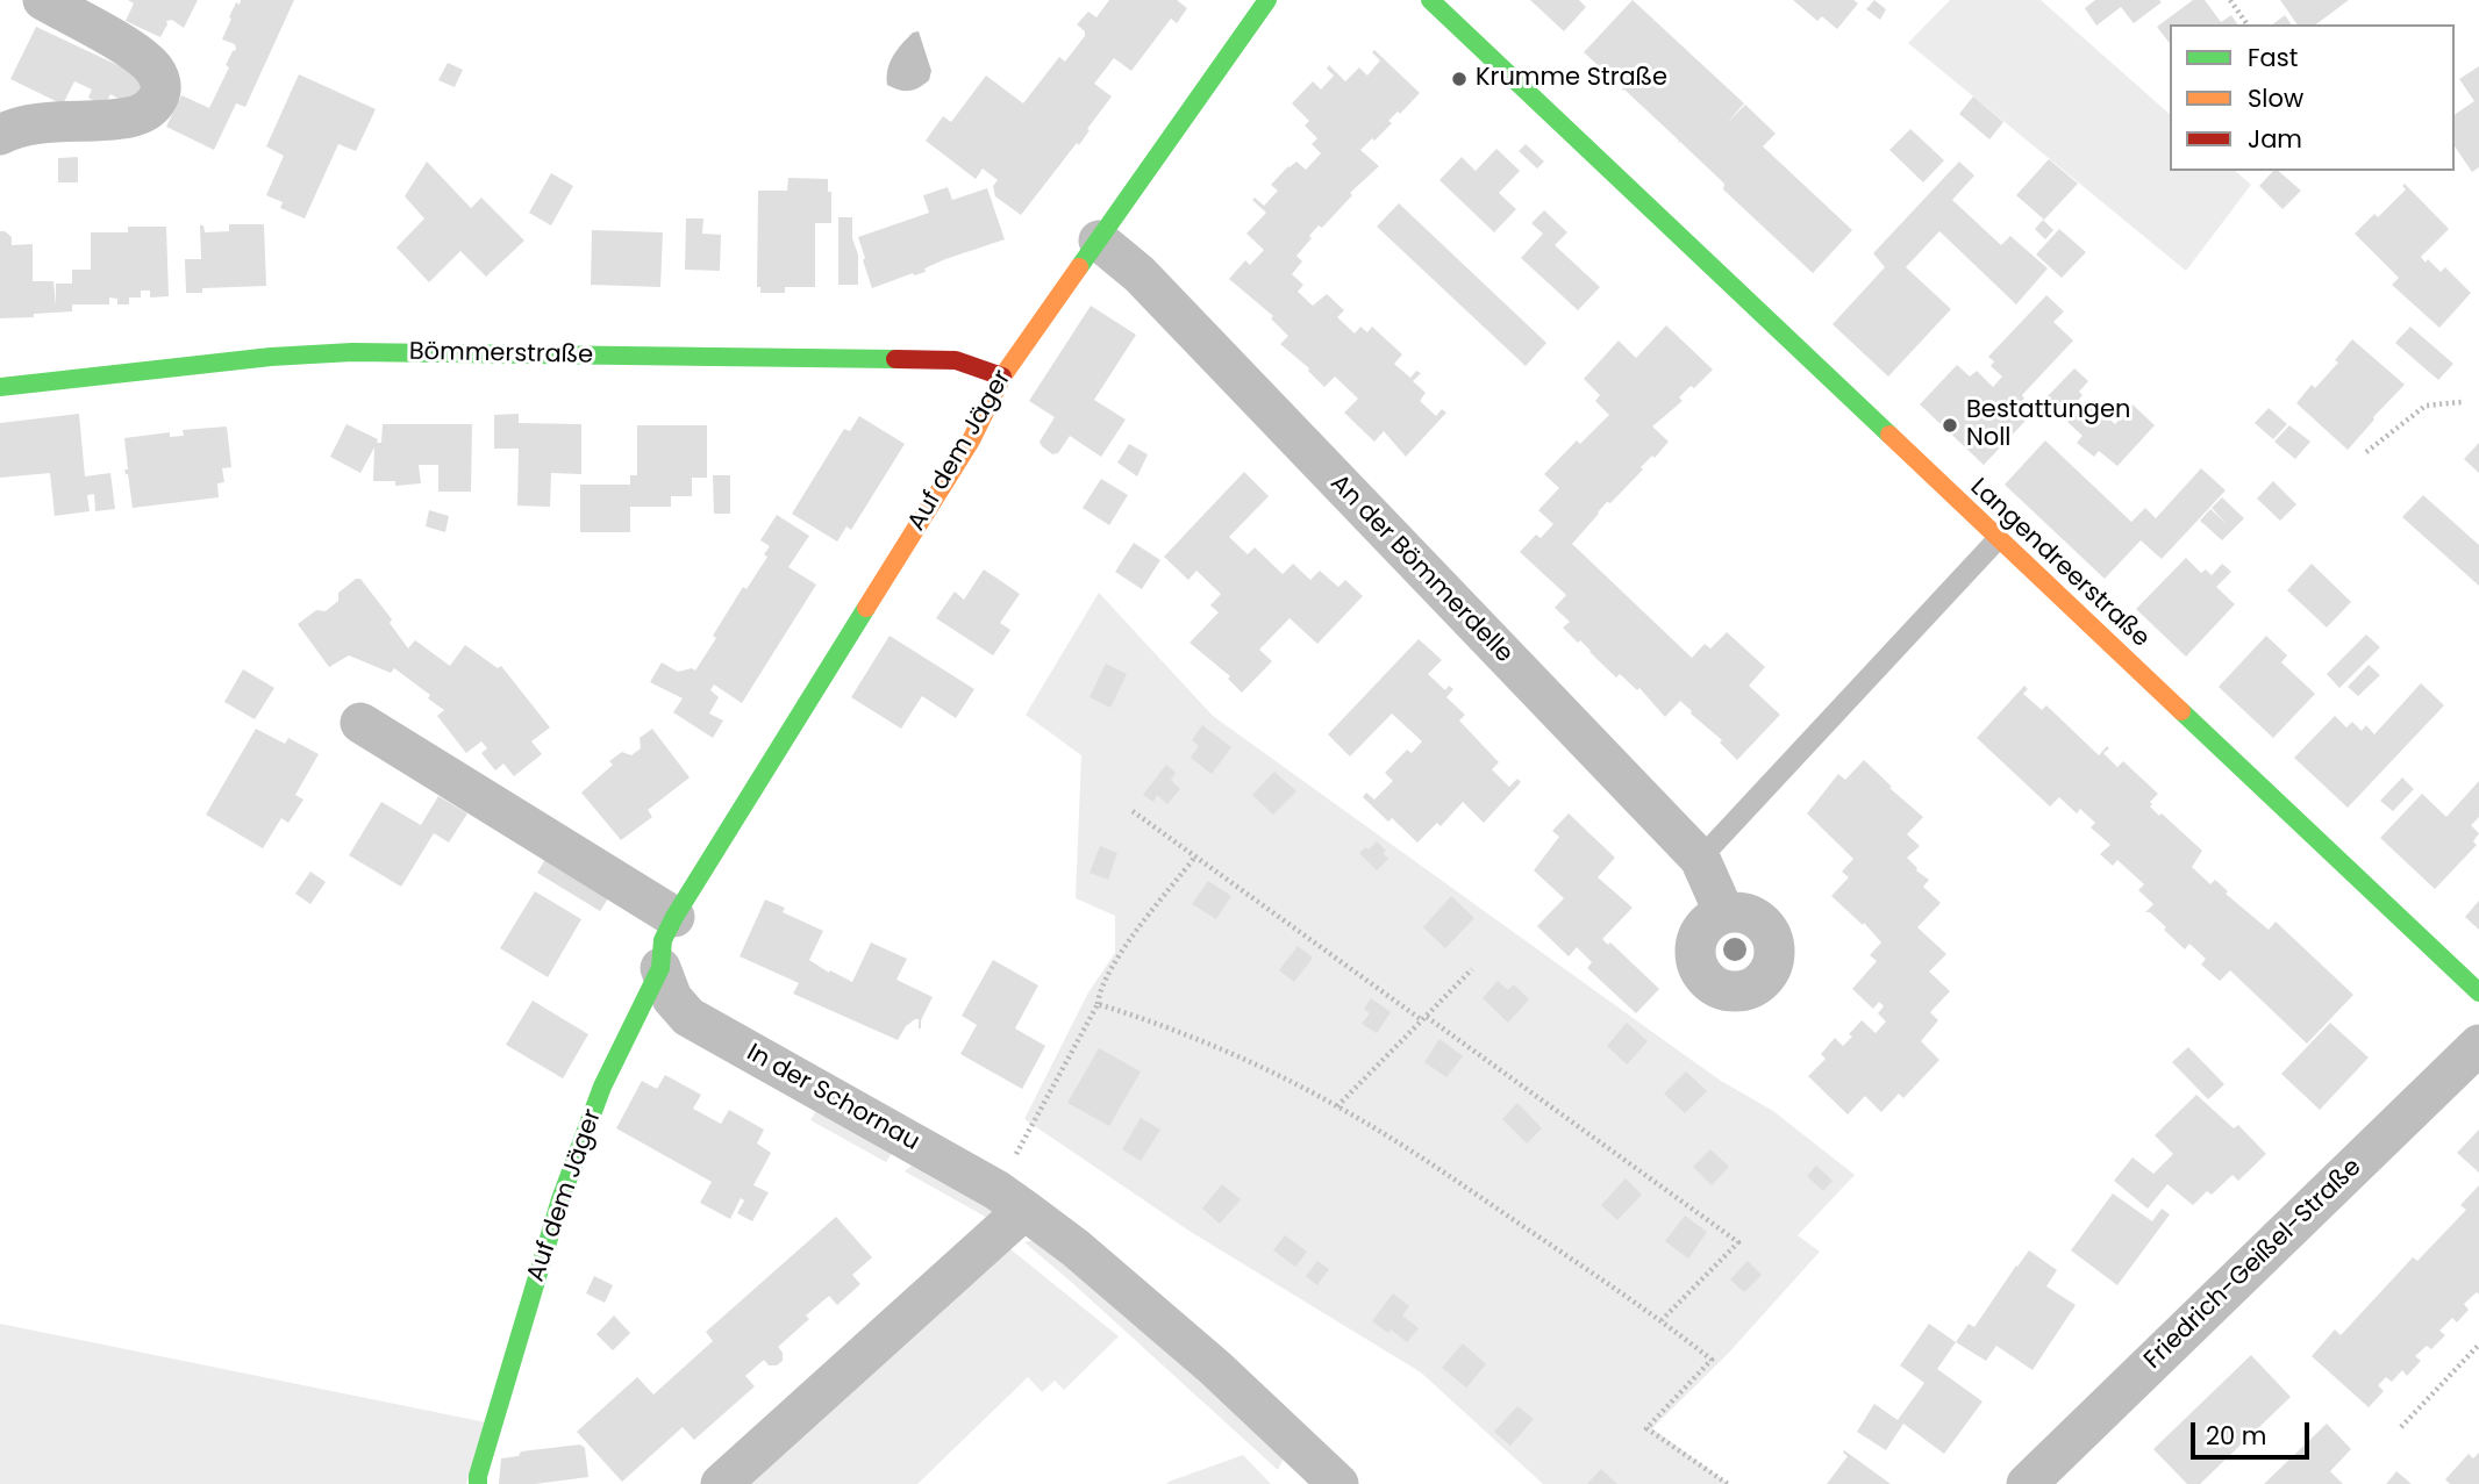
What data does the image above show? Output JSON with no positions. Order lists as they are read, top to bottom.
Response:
{
  "streets": {
    "street": [
      "Bömmerstraße",
      "Auf dem Jäger",
      "Langendreerstraße",
      "An der Bömmerdelle",
      "In der Schornau",
      "Friedrich-Geißel-Straße"
    ]
  },
  "crossings": [
    ["Bömmerstraße", "Auf dem Jäger"],
    ["Auf dem Jäger", "An der Bömmerdelle"],
    ["Auf dem Jäger", "In der Schornau"]
  ],
  "places": ["Krumme Straße", "Bestattungen Noll"],
  "legend": ["Fast", "Slow", "Jam"],
  "scale_bar": "20 m"
}
